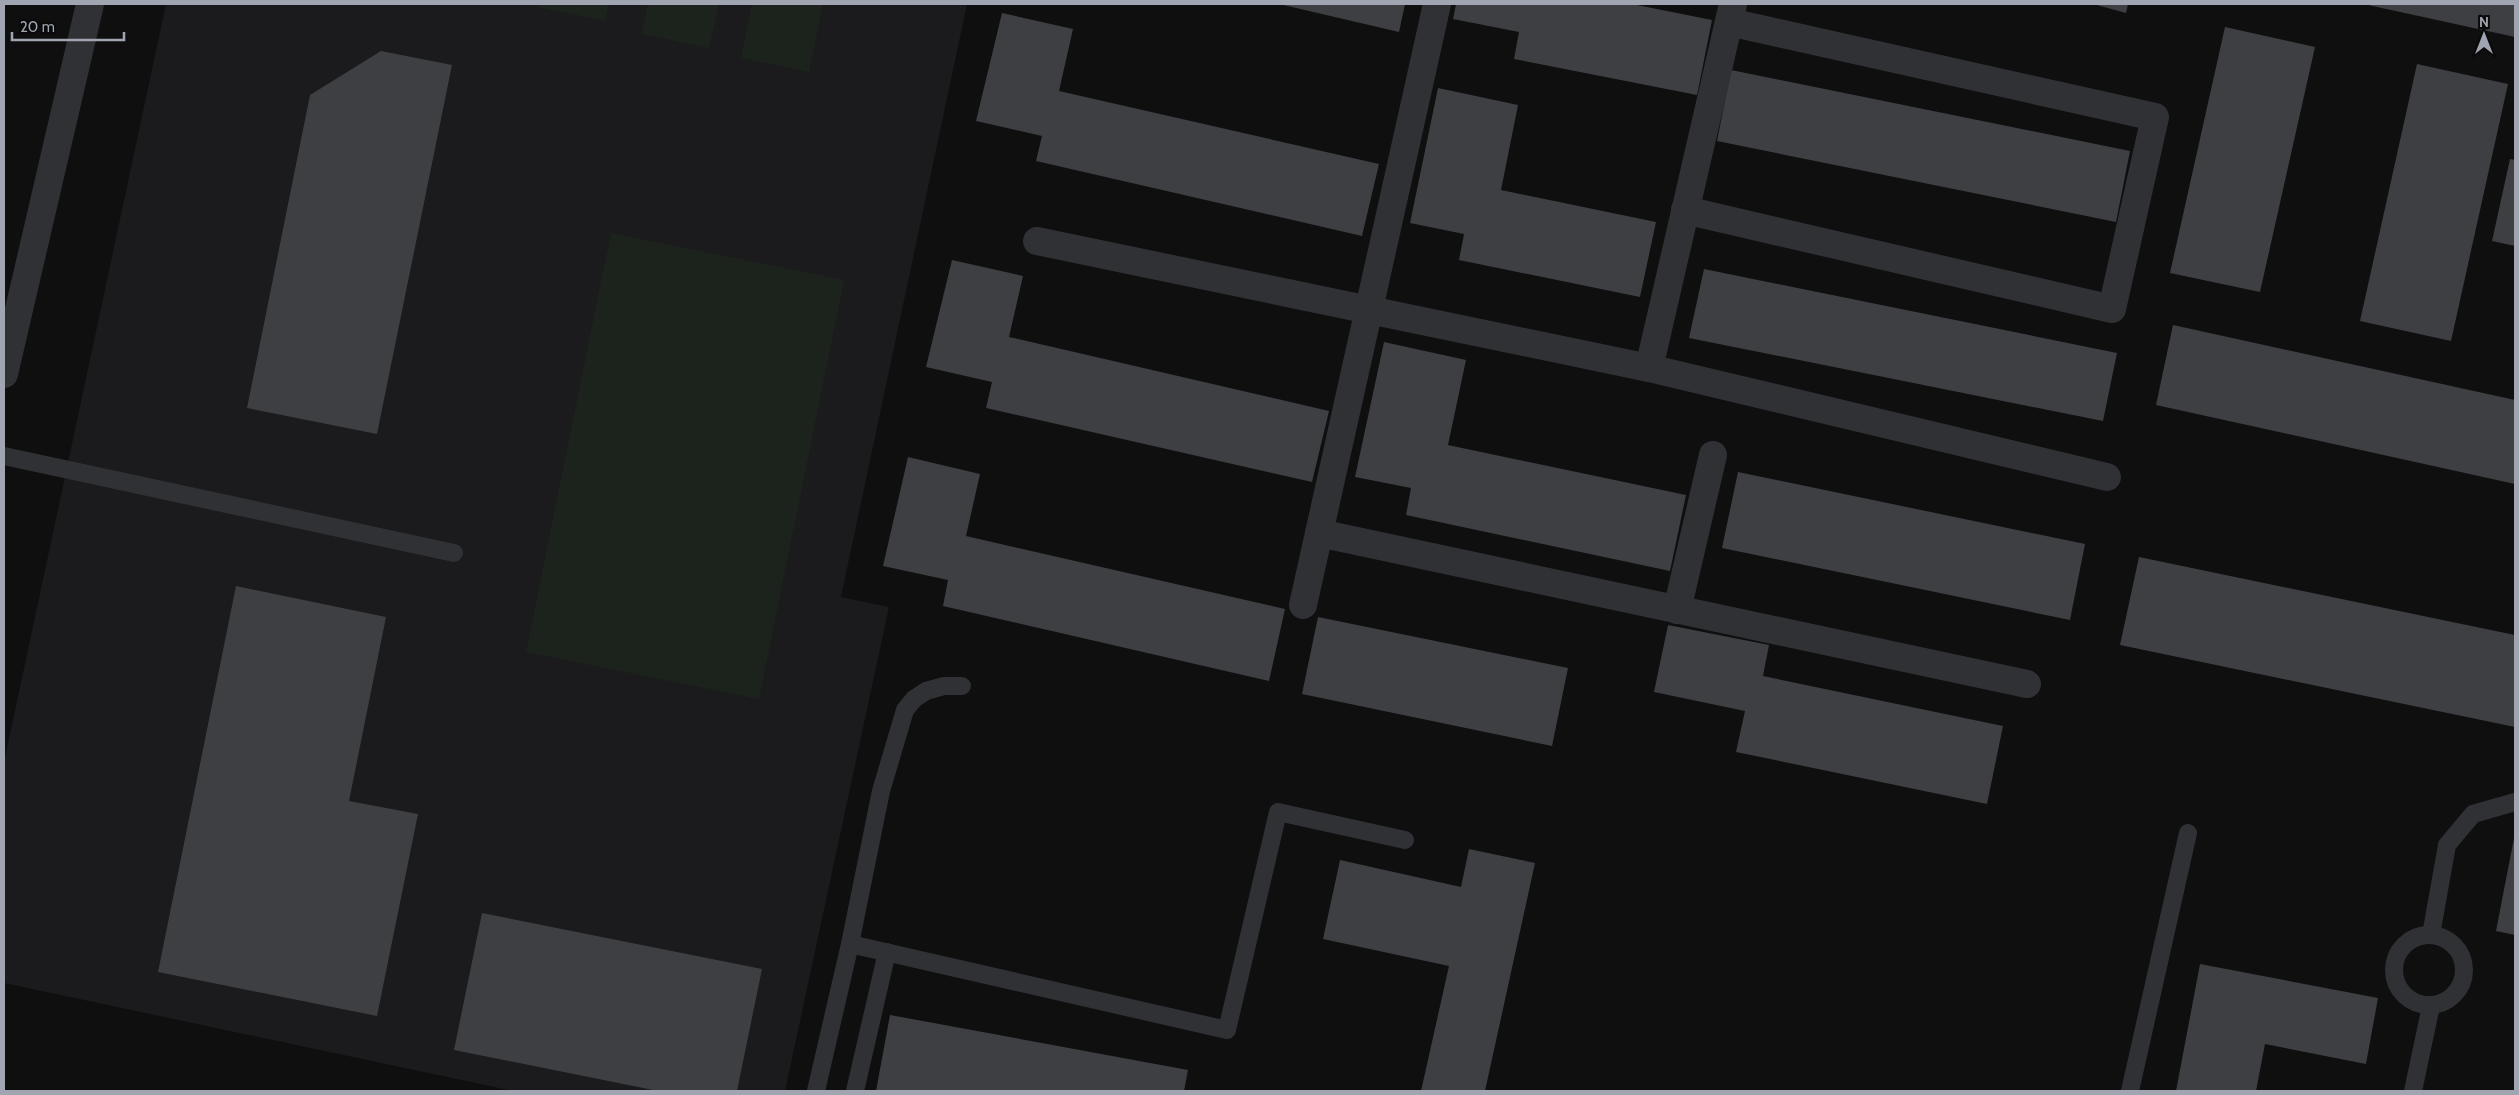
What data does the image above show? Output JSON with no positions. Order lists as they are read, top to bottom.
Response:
{
  "scale_bar": "20 m",
  "north": "top"
}
